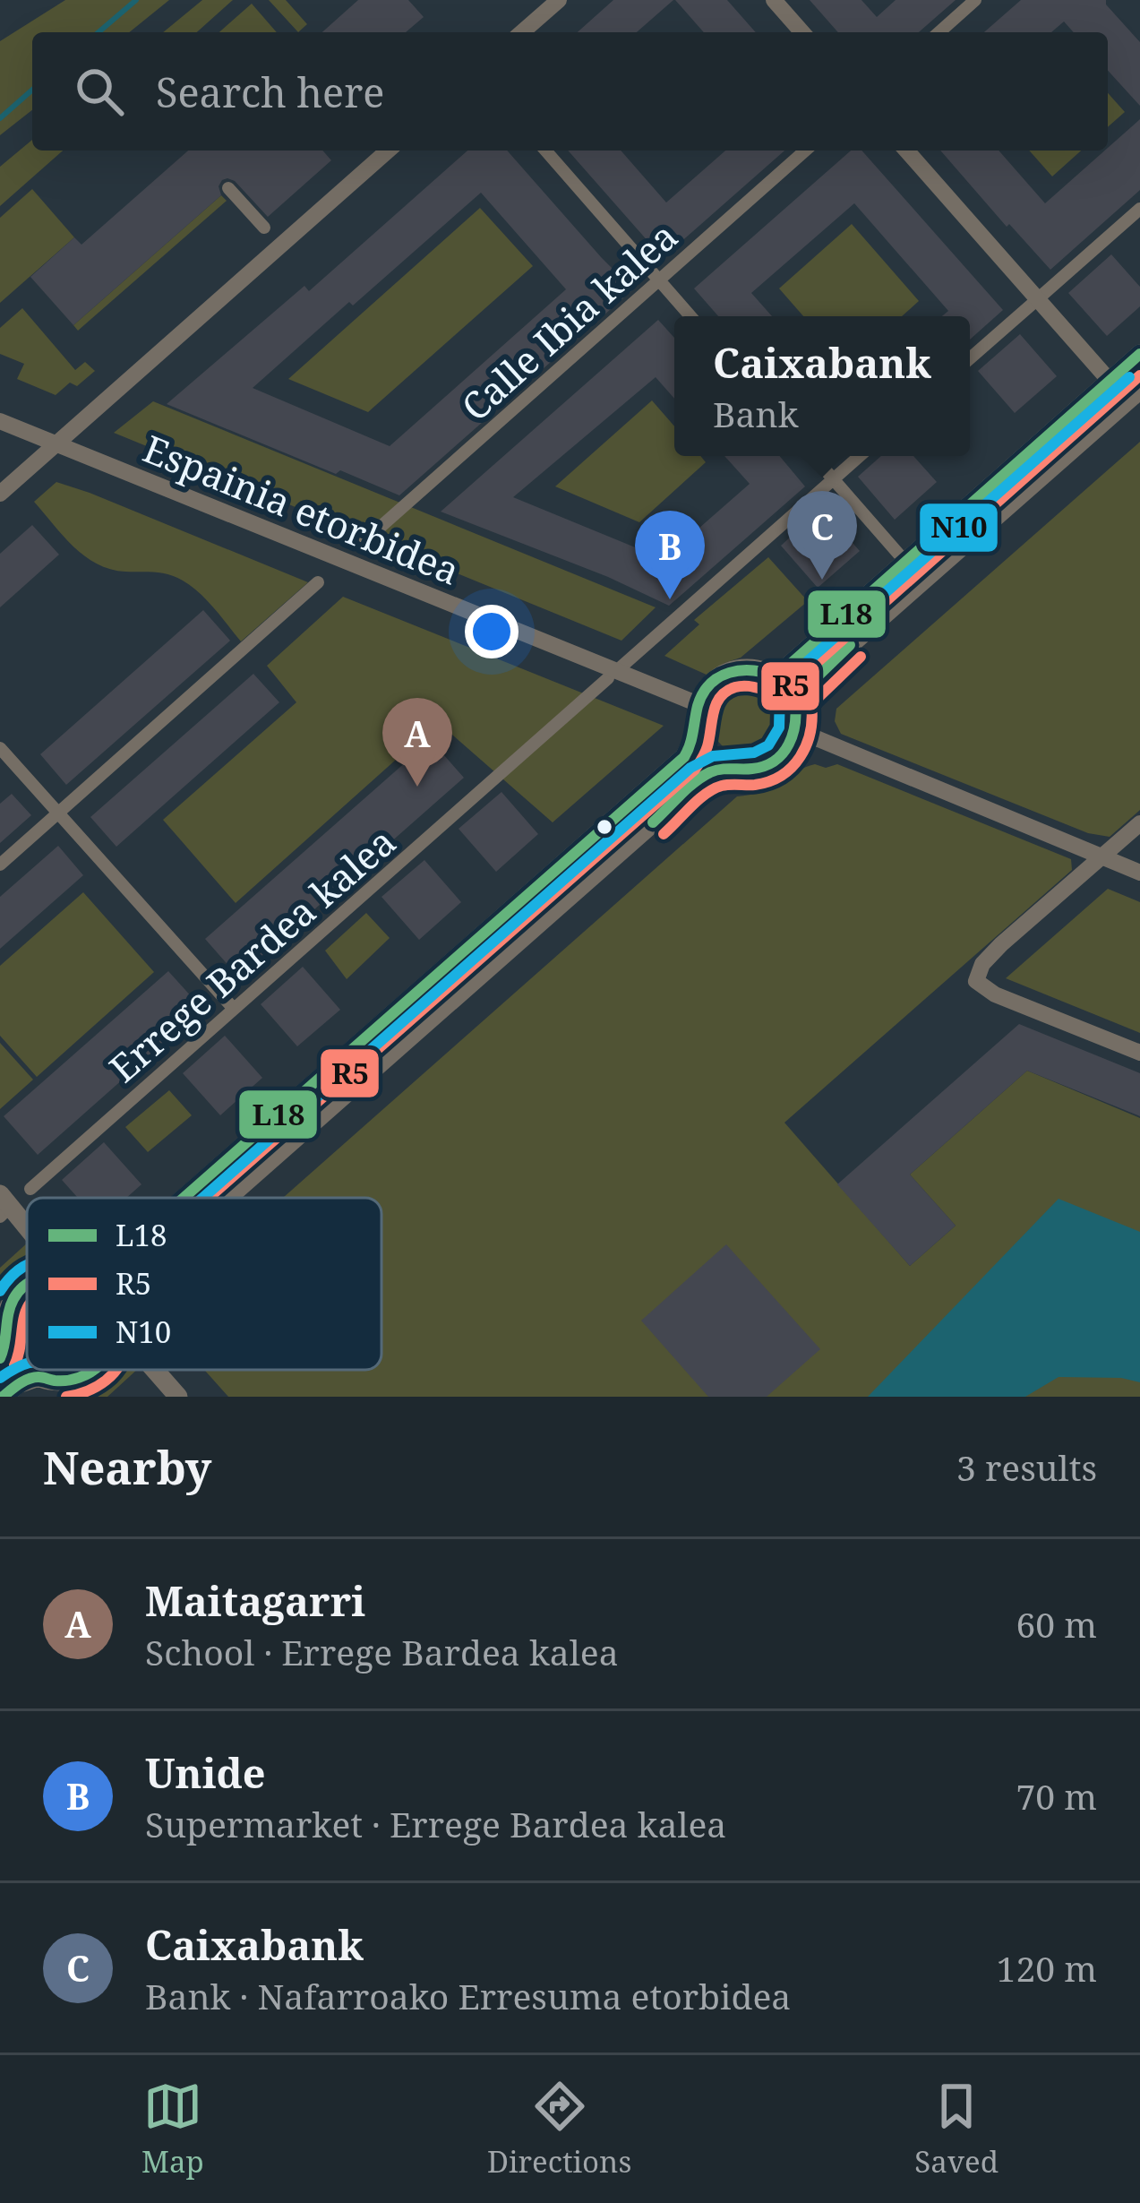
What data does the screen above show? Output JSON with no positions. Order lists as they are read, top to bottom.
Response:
{
  "streets": {
    "street": ["Calle Ibia kalea", "Espainia etorbidea", "Errege Bardea kalea"]
  },
  "lines": ["transit line L18", "transit line R5", "transit line N10"],
  "legend": ["L18", "R5", "N10"],
  "page": {
    "search": "Search here",
    "popup": ["Caixabank", "Bank"],
    "pins": ["C", "B", "A"],
    "heading": ["Nearby", "3 results"],
    "list": [
      {
        "mark": "A",
        "name": "Maitagarri",
        "note": "School · Errege Bardea kalea",
        "value": "60 m"
      },
      {
        "mark": "B",
        "name": "Unide",
        "note": "Supermarket · Errege Bardea kalea",
        "value": "70 m"
      },
      {
        "mark": "C",
        "name": "Caixabank",
        "note": "Bank · Nafarroako Erresuma etorbidea",
        "value": "120 m"
      }
    ],
    "nav": ["Map", "Directions", "Saved"]
  }
}
